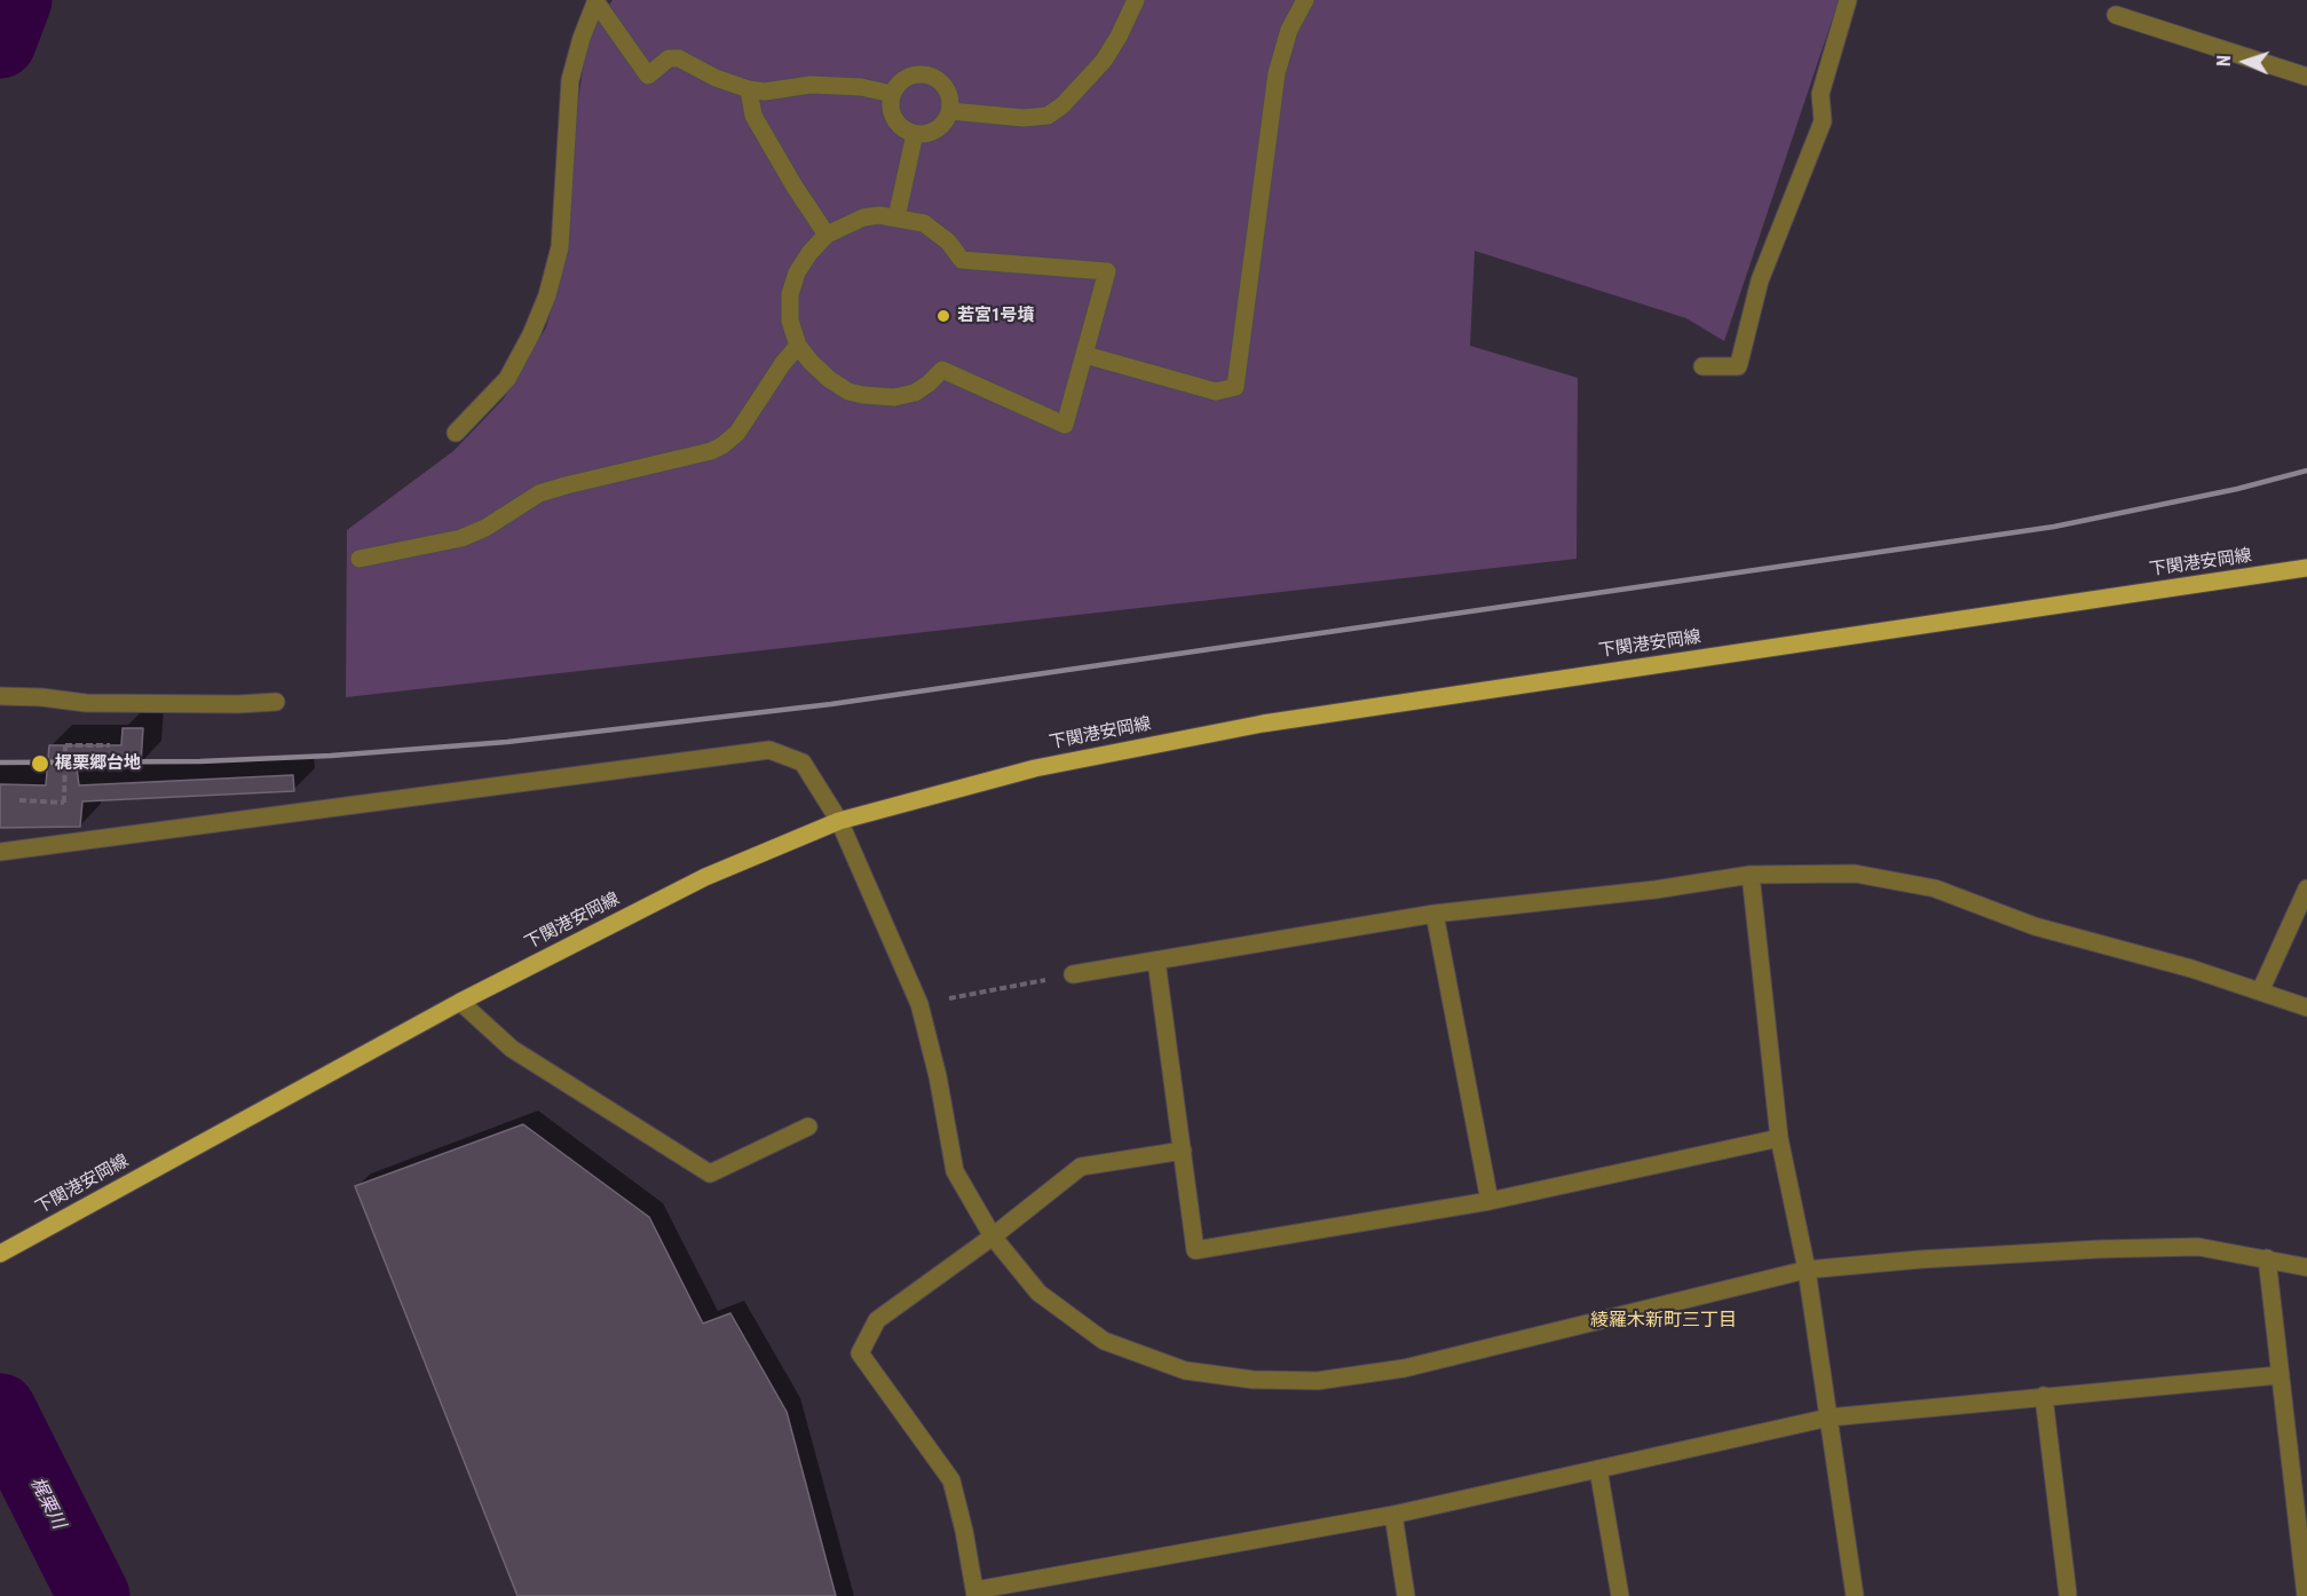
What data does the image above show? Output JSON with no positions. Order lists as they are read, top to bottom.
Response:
{
  "streets": {
    "main road": ["下関港安岡線"]
  },
  "districts": ["綾羅木新町三丁目"],
  "water": ["梶栗川"],
  "places": ["若宮1号墳", "梶栗郷台地"],
  "north": "left"
}
